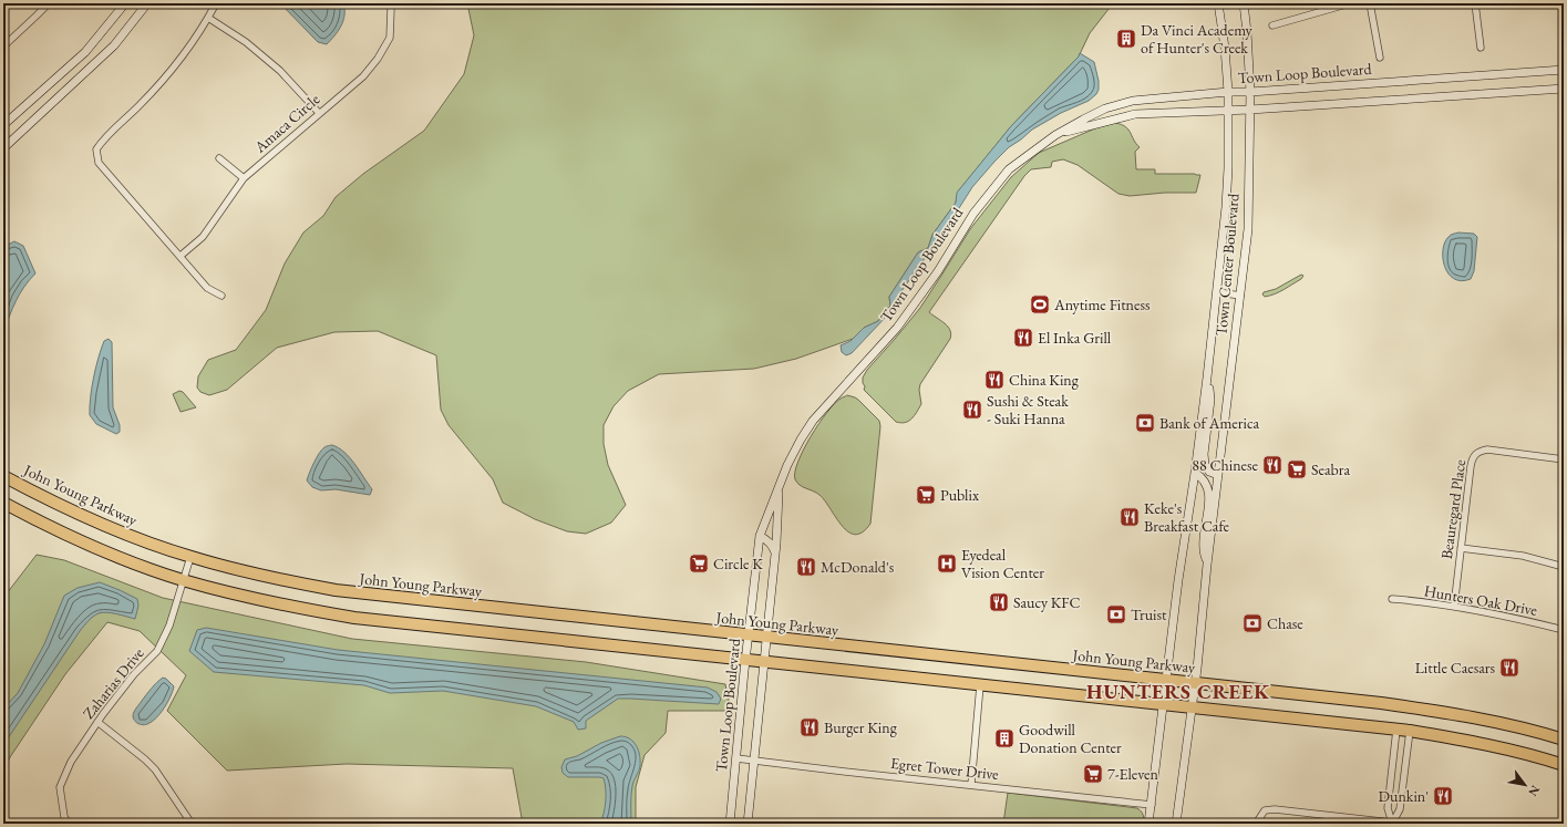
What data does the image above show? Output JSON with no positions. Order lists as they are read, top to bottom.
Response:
{
  "streets": {
    "highway": ["John Young Parkway"],
    "street": [
      "Town Loop Boulevard",
      "Amaca Circle",
      "Town Center Boulevard",
      "Beauregard Place",
      "Hunters Oak Drive",
      "Zaharias Drive",
      "Egret Tower Drive"
    ]
  },
  "crossings": [
    ["Town Loop Boulevard", "Town Center Boulevard"],
    ["Town Loop Boulevard", "John Young Parkway"],
    ["Town Loop Boulevard", "Egret Tower Drive"],
    ["Town Center Boulevard", "John Young Parkway"],
    ["Town Center Boulevard", "Egret Tower Drive"],
    ["John Young Parkway", "Zaharias Drive"],
    ["Beauregard Place", "Hunters Oak Drive"]
  ],
  "districts": ["HUNTERS CREEK"],
  "places": {
    "building": ["Da Vinci Academy of Hunter's Creek", "Goodwill Donation Center"],
    "sports": ["Anytime Fitness"],
    "restaurant": [
      "El Inka Grill",
      "China King",
      "Sushi & Steak - Suki Hanna",
      "88 Chinese",
      "Keke's Breakfast Cafe",
      "McDonald's",
      "Saucy KFC",
      "Little Caesars",
      "Burger King",
      "Dunkin'"
    ],
    "bank": ["Bank of America", "Truist", "Chase"],
    "supermarket": [
      "Seabra",
      "Publix",
      "Circle K",
      "7-Eleven"
    ],
    "hospital": ["Eyedeal Vision Center"]
  },
  "north": "bottom right"
}
